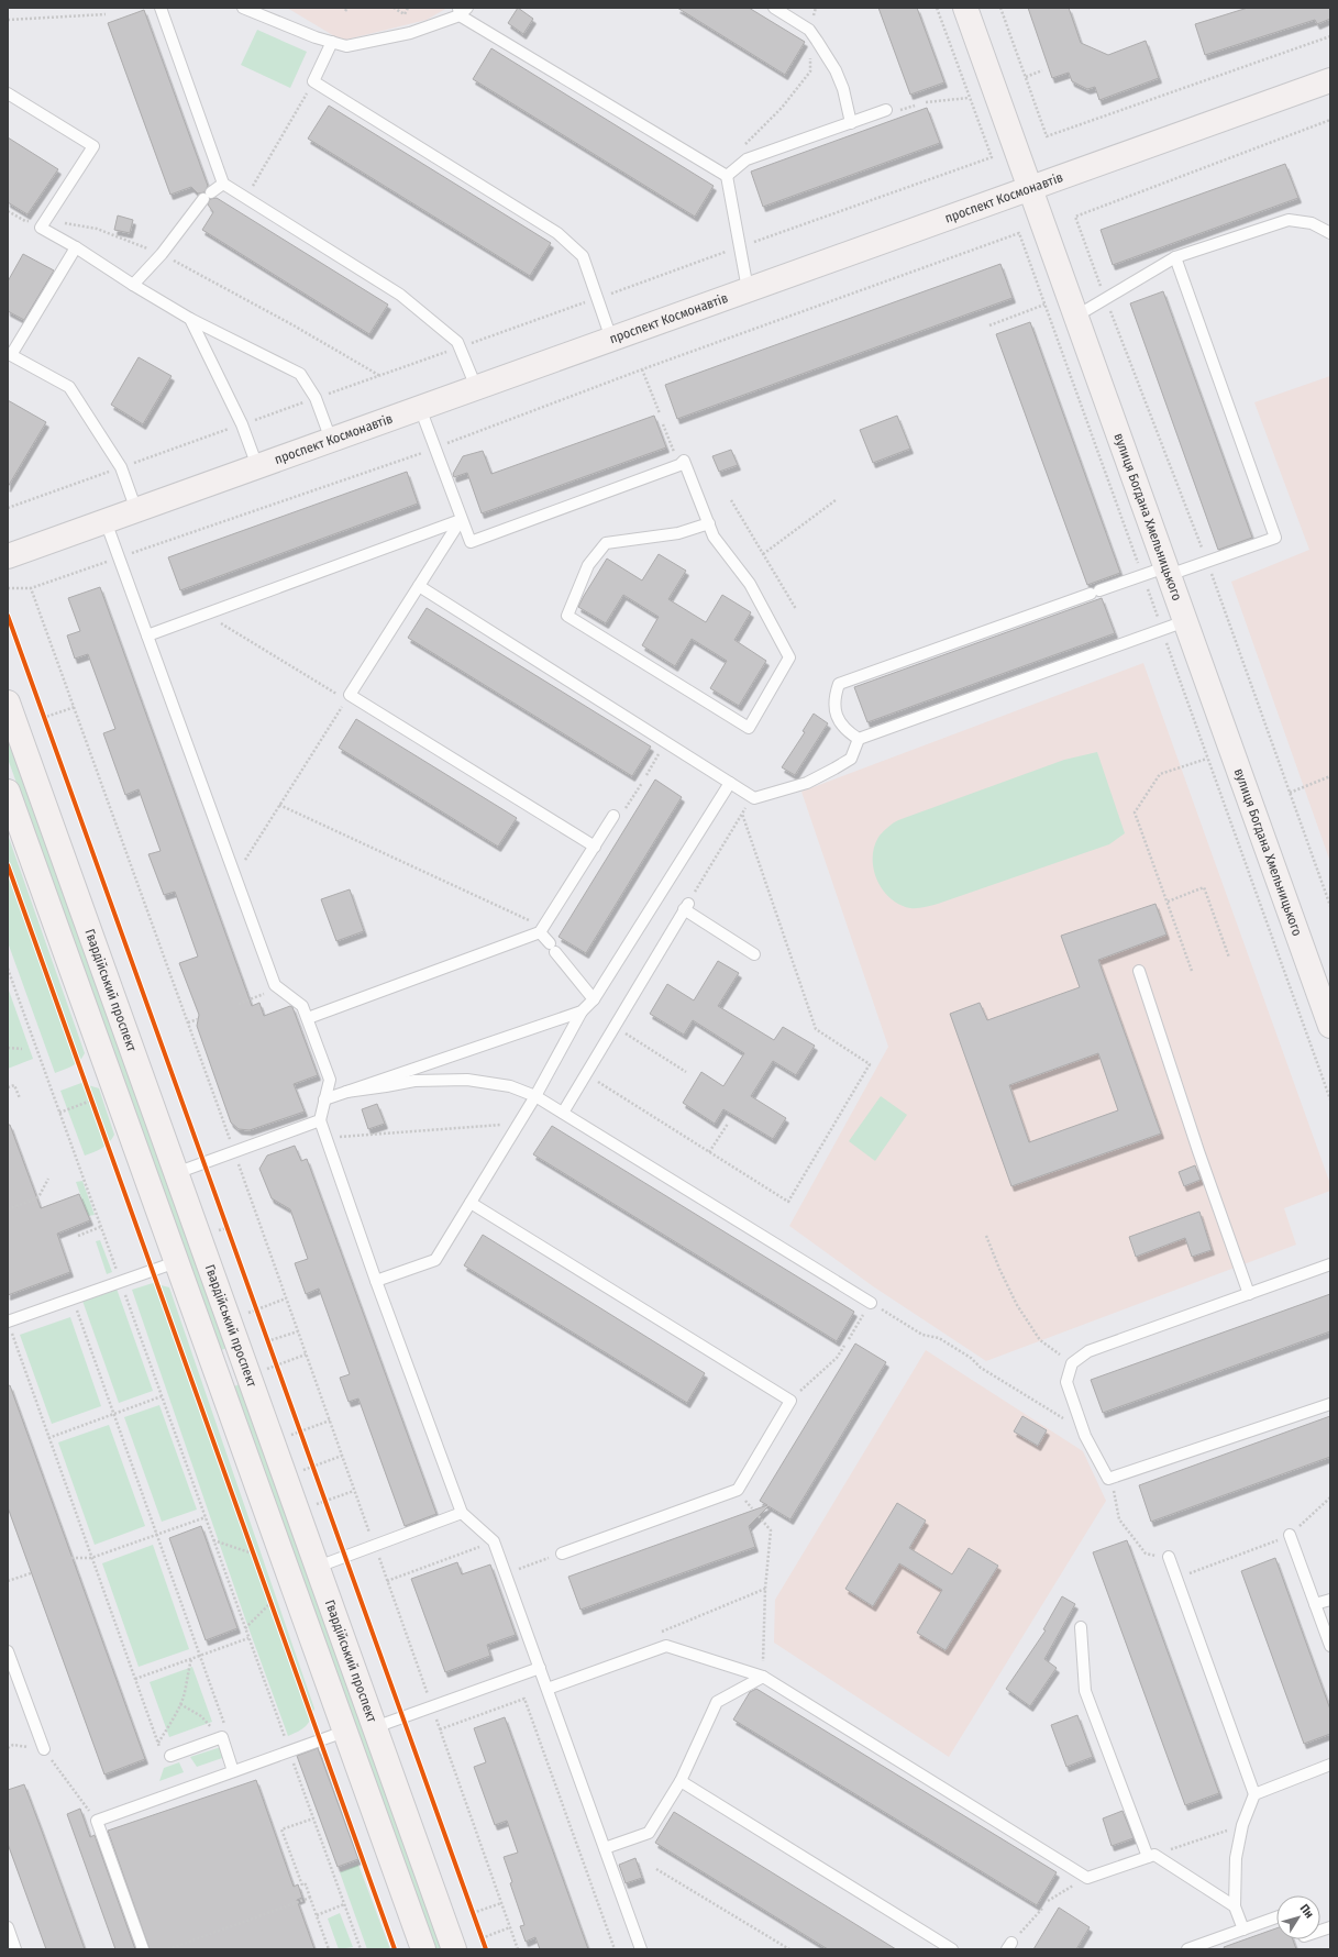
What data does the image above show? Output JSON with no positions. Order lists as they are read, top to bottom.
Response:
{
  "streets": {
    "main road": ["проспект Космонавтів", "вулиця Богдана Хмельницького", "Гвардійський проспект"]
  },
  "crossings": [
    ["проспект Космонавтів", "вулиця Богдана Хмельницького"]
  ],
  "north": "top right"
}
